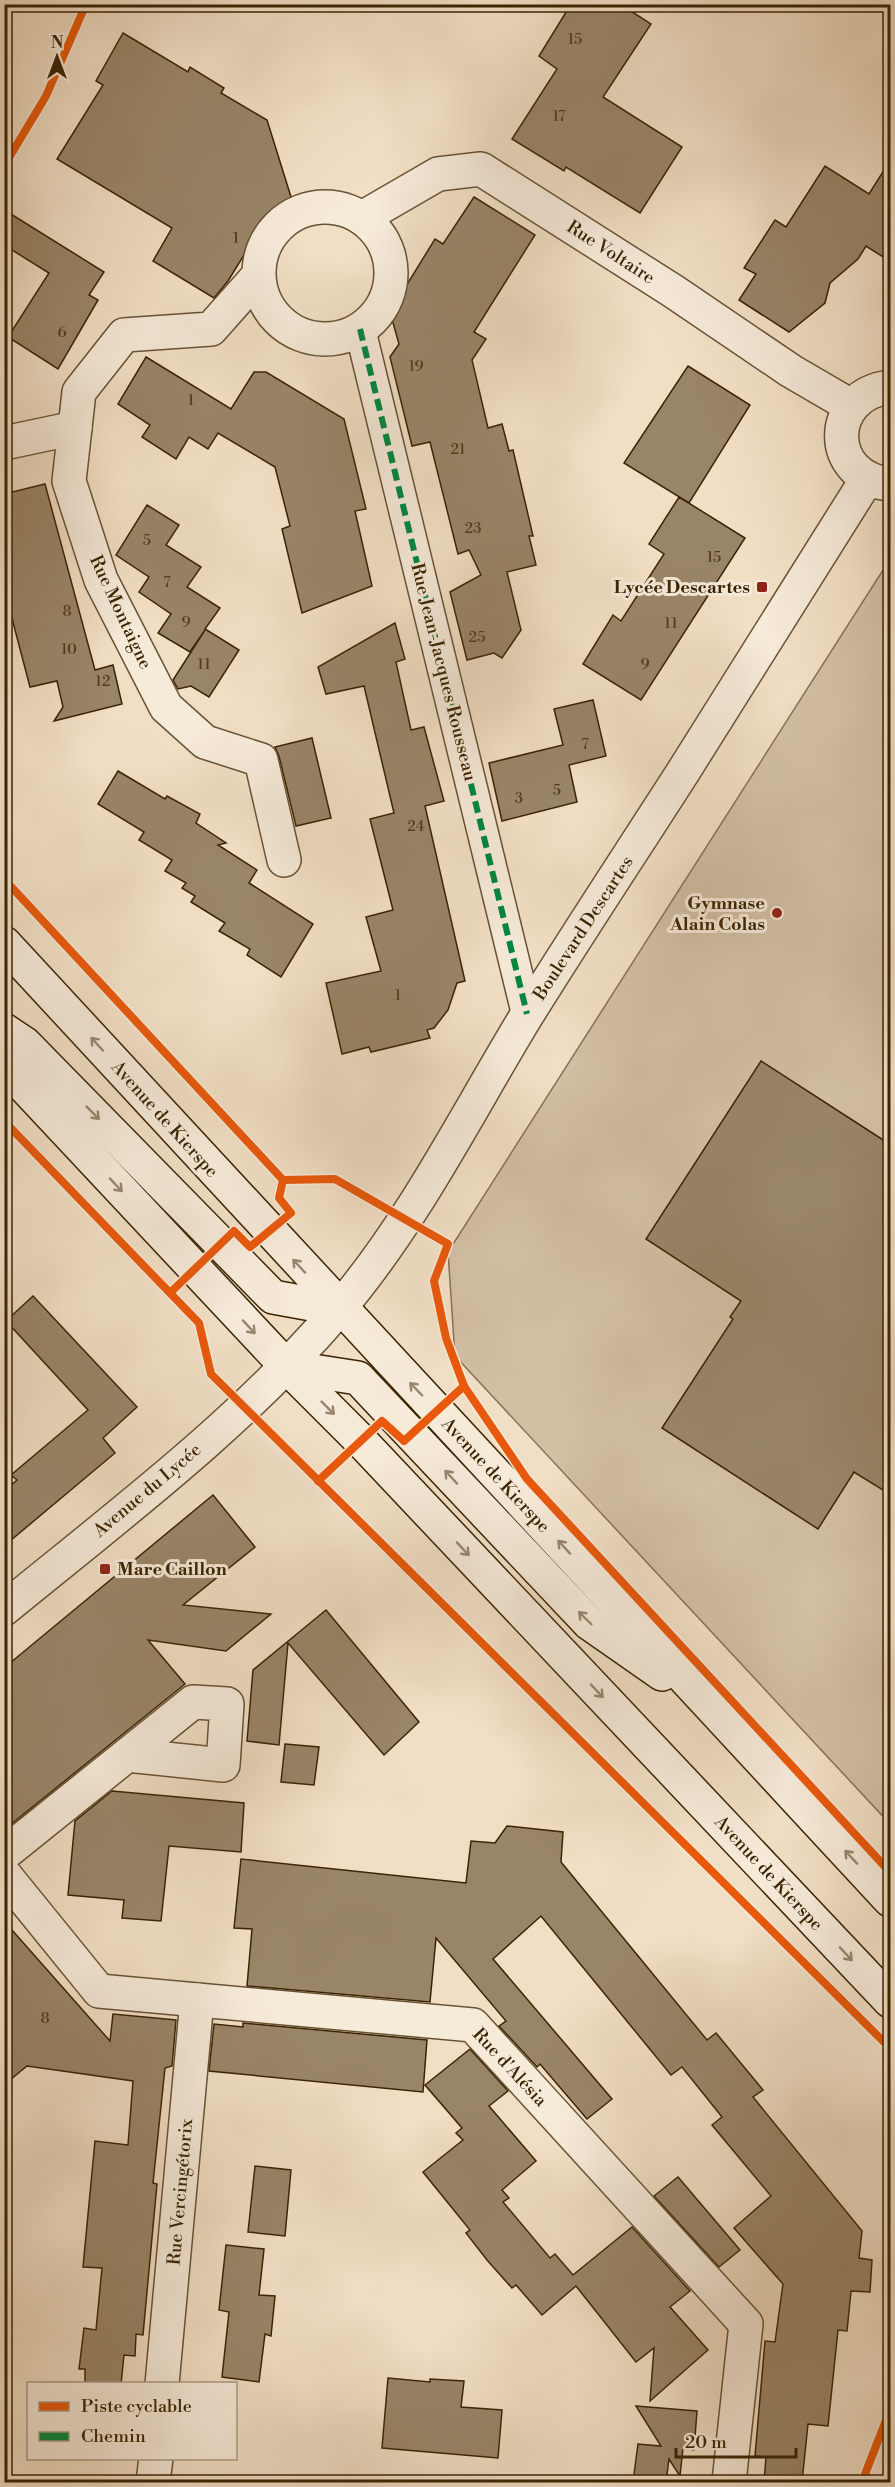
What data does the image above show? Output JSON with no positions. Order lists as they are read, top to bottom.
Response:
{
  "streets": {
    "street": [
      "Rue Voltaire",
      "Rue Montaigne",
      "Rue Jean-Jacques Rousseau",
      "Boulevard Descartes",
      "Avenue de Kierspe",
      "Avenue du Lycée",
      "Rue d'Alésia",
      "Rue Vercingétorix"
    ]
  },
  "crossings": [
    ["Rue Voltaire", "Rue Montaigne"],
    ["Rue Voltaire", "Rue Jean-Jacques Rousseau"],
    ["Rue Voltaire", "Boulevard Descartes"],
    ["Rue Montaigne", "Rue Jean-Jacques Rousseau"],
    ["Rue Jean-Jacques Rousseau", "Boulevard Descartes"],
    ["Boulevard Descartes", "Avenue de Kierspe"],
    ["Boulevard Descartes", "Avenue du Lycée"],
    ["Avenue de Kierspe", "Avenue du Lycée"],
    ["Rue d'Alésia", "Rue Vercingétorix"]
  ],
  "places": {
    "transit": ["Lycée Descartes", "Mare Caillon"],
    "other": ["Gymnase Alain Colas"]
  },
  "house_numbers": [
    "15",
    "17",
    "1",
    "6",
    "19",
    "1",
    "21",
    "23",
    "5",
    "15",
    "7",
    "8",
    "9",
    "11",
    "25",
    "10",
    "11",
    "9",
    "12",
    "7",
    "5",
    "3",
    "24",
    "1",
    "8"
  ],
  "legend": ["Piste cyclable", "Chemin"],
  "scale_bar": "20 m",
  "north": "top"
}
